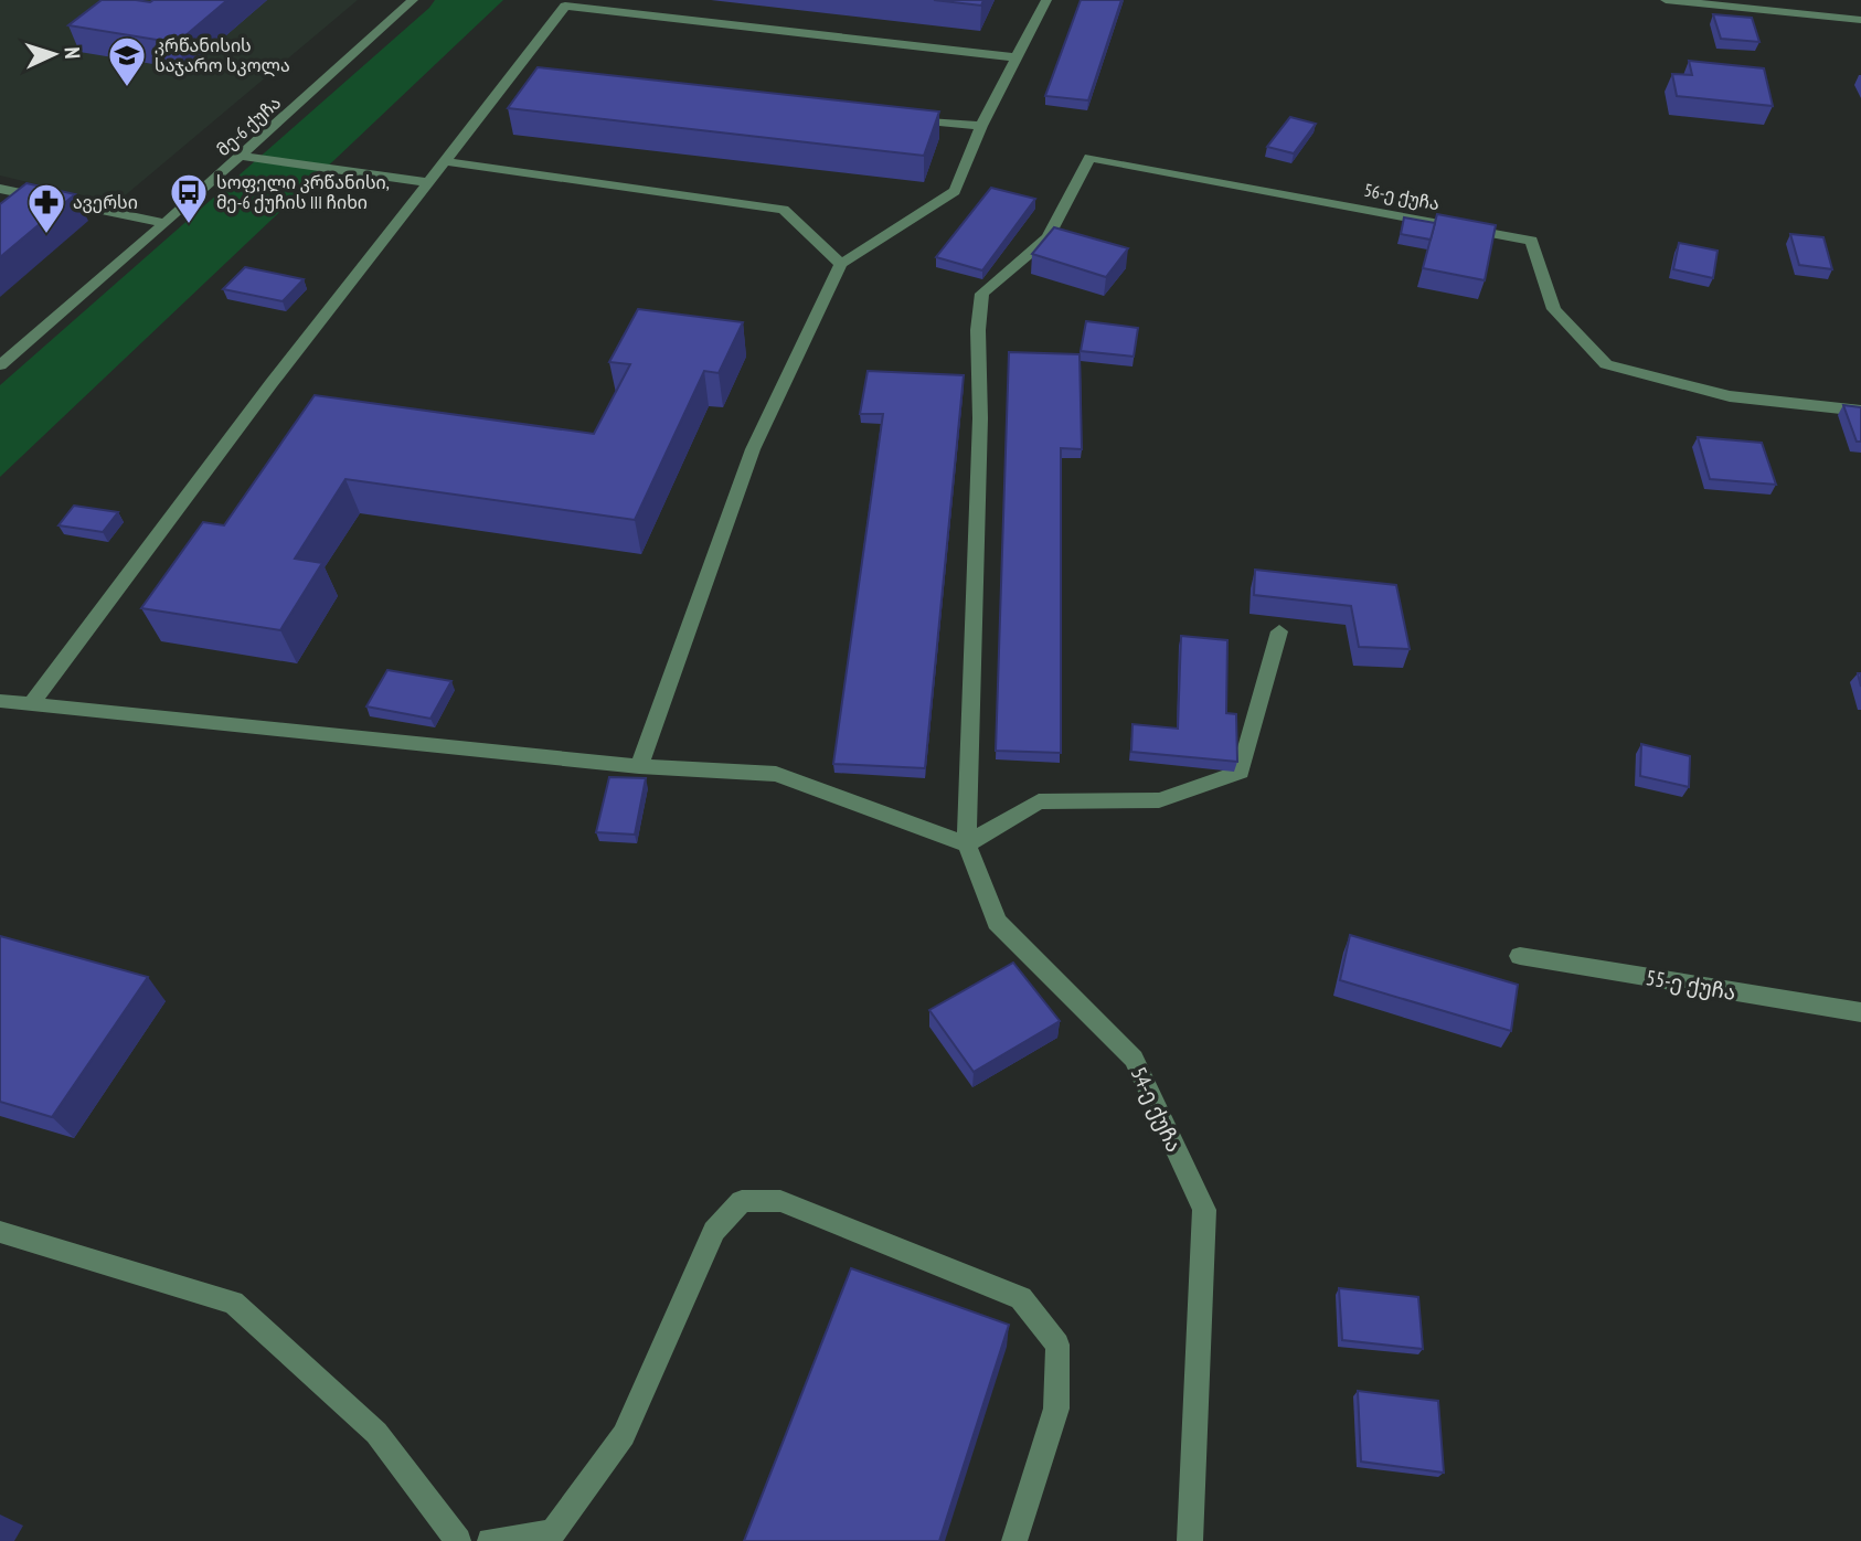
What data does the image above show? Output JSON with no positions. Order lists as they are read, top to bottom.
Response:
{
  "streets": {
    "street": [
      "მე-6 ქუჩა",
      "56-ე ქუჩა",
      "55-ე ქუჩა",
      "54-ე ქუჩა"
    ]
  },
  "crossings": [
    ["56-ე ქუჩა", "54-ე ქუჩა"]
  ],
  "places": {
    "school or university": ["კრწანისის საჯარო სკოლა"],
    "bus stop": ["სოფელი კრწანისი, მე-6 ქუჩის III ჩიხი"],
    "pharmacy": ["ავერსი"]
  },
  "north": "right"
}
